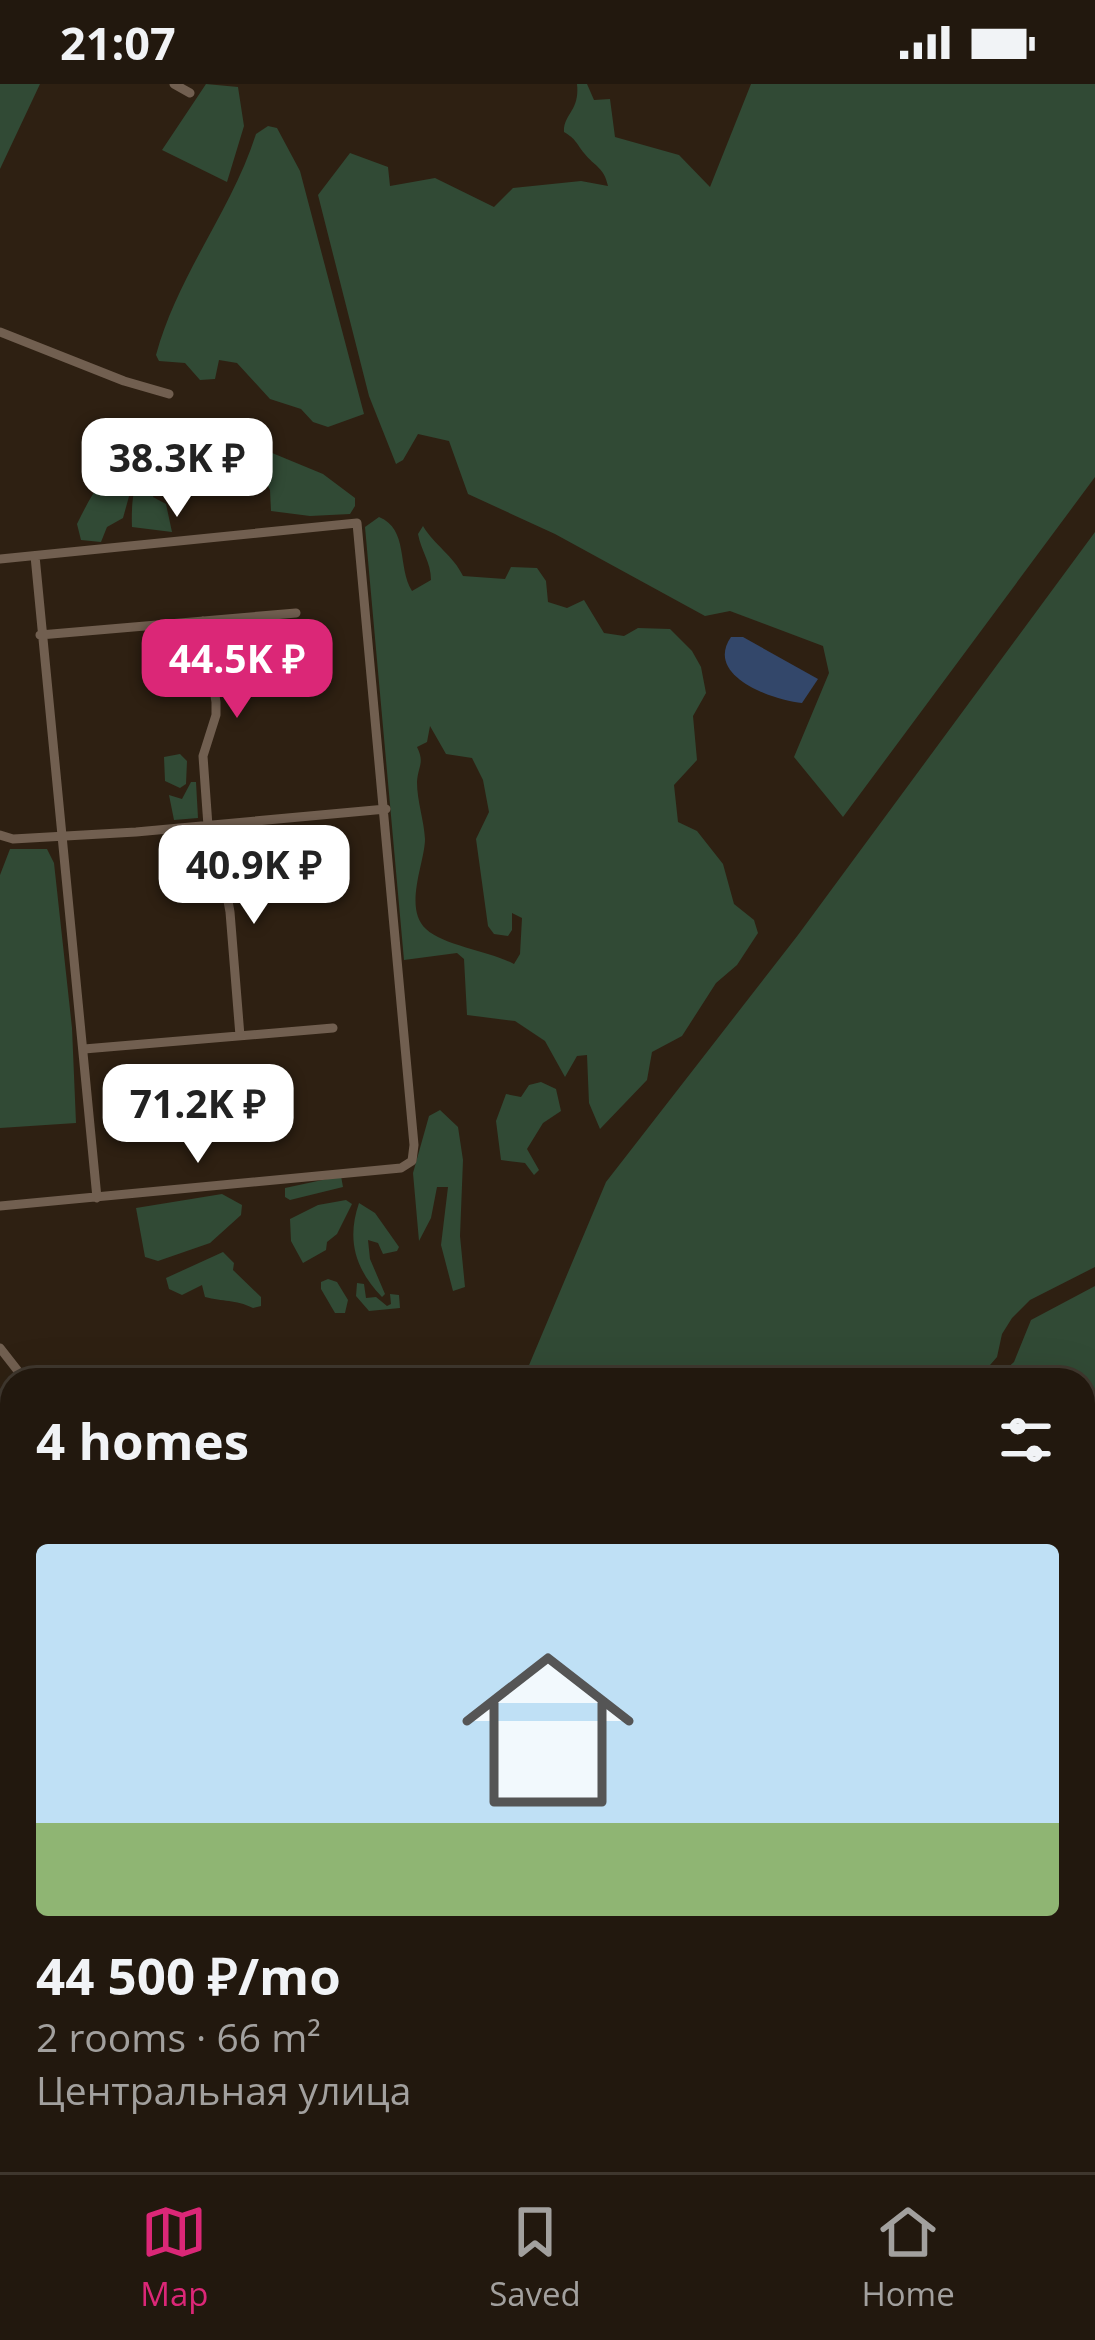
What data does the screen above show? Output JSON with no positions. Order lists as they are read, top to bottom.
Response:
{
  "page": {
    "status": "21:07",
    "price": [
      "38.3K ₽",
      "44.5K ₽",
      "40.9K ₽",
      "71.2K ₽"
    ],
    "heading": "4 homes",
    "list": [
      {
        "name": "44 500 ₽/mo",
        "note": "2 rooms · 66 m² · Центральная улица"
      }
    ],
    "tabs": ["Map", "Saved", "Home"]
  }
}
